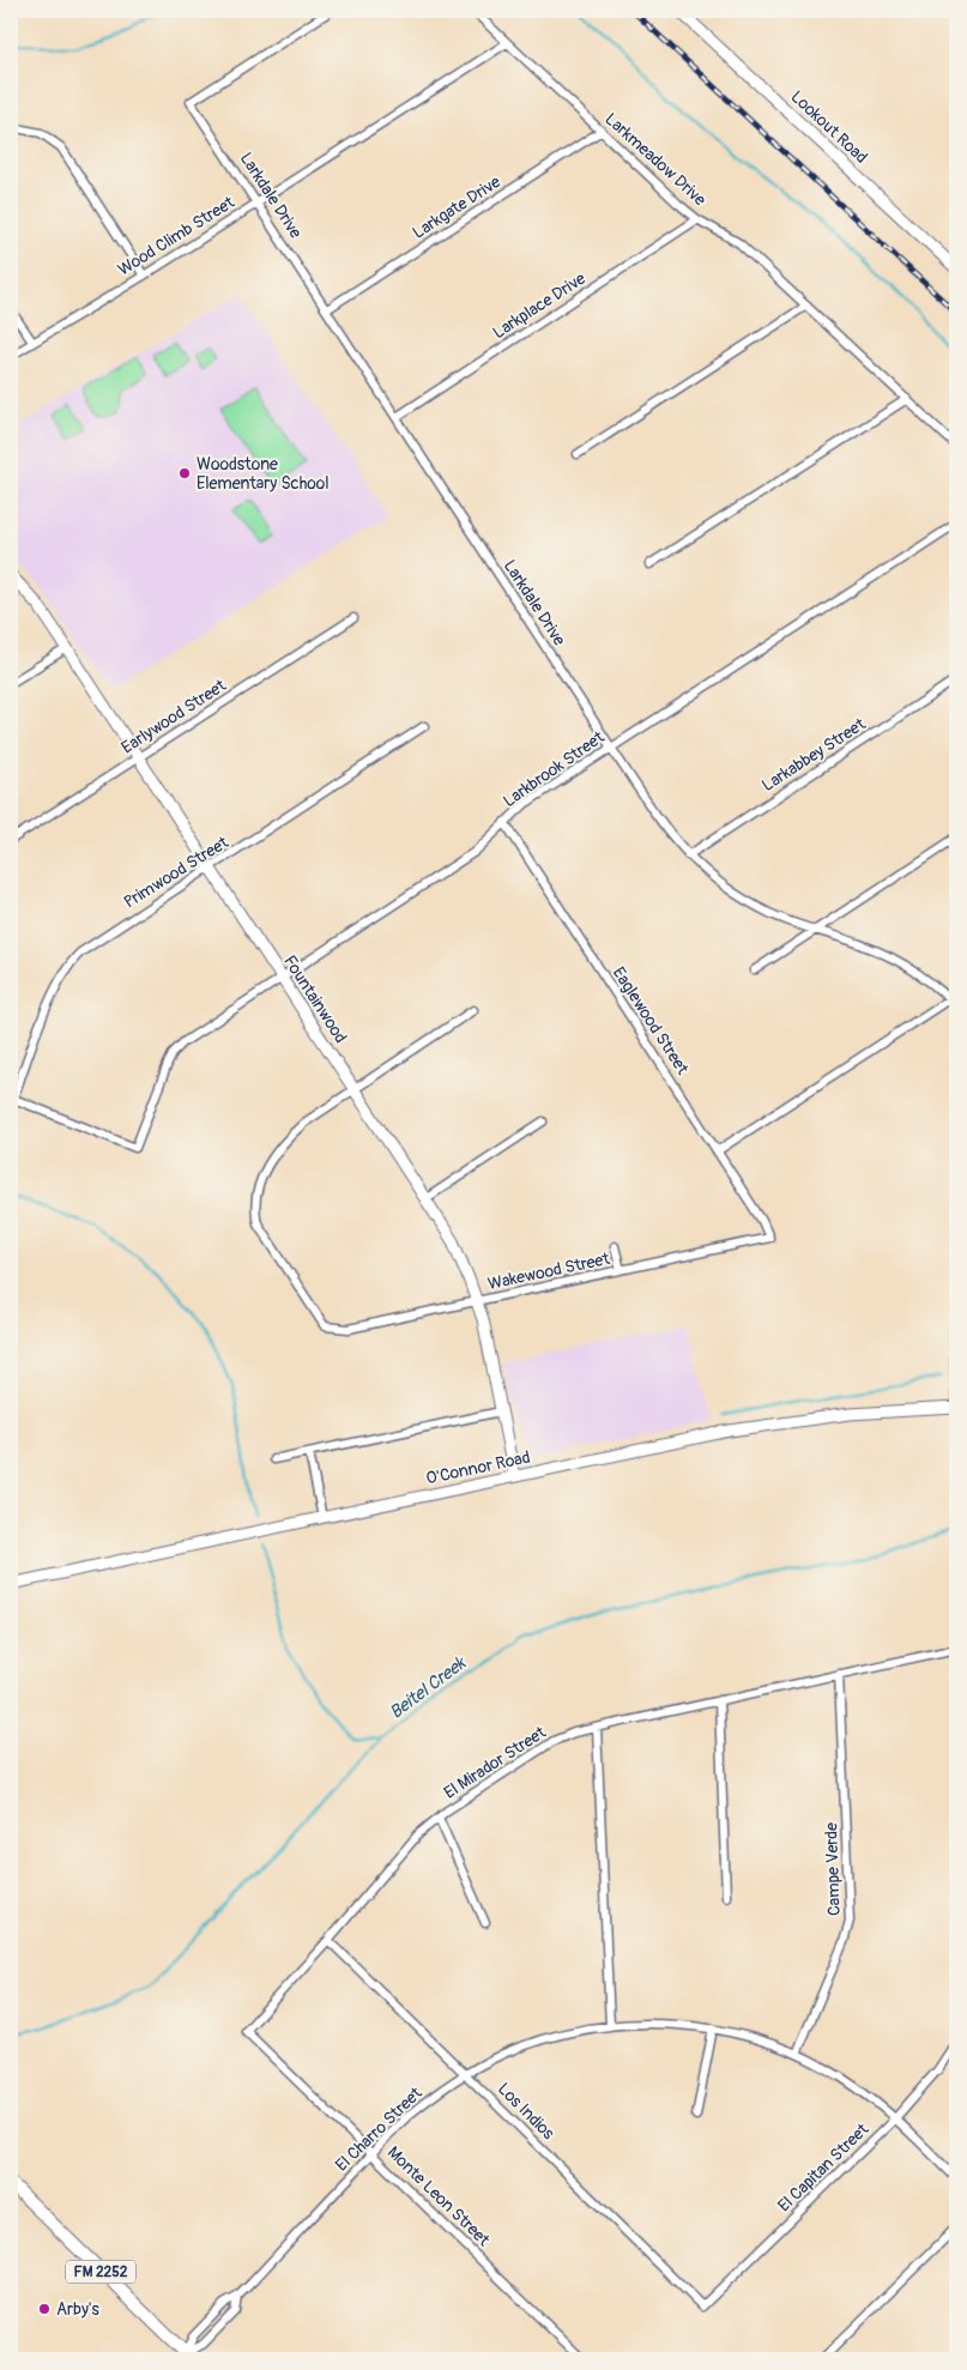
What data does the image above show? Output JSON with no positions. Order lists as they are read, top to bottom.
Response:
{
  "streets": {
    "main road": ["FM 2252"],
    "street": [
      "Lookout Road",
      "Larkmeadow Drive",
      "Larkdale Drive",
      "Larkgate Drive",
      "Wood Climb Street",
      "Larkplace Drive",
      "Earlywood Street",
      "Larkabbey Street",
      "Larkbrook Street",
      "Primwood Street",
      "Fountainwood",
      "Eaglewood Street",
      "Wakewood Street",
      "O'Connor Road",
      "El Mirador Street",
      "Campe Verde",
      "Los Indios",
      "El Charro Street",
      "El Capitan Street",
      "Monte Leon Street"
    ]
  },
  "crossings": [
    ["Larkmeadow Drive", "Larkgate Drive"],
    ["Larkmeadow Drive", "Wood Climb Street"],
    ["Larkmeadow Drive", "Larkplace Drive"],
    ["Larkdale Drive", "Larkgate Drive"],
    ["Larkdale Drive", "Wood Climb Street"],
    ["Larkdale Drive", "Larkplace Drive"],
    ["Larkdale Drive", "Larkabbey Street"],
    ["Larkdale Drive", "Larkbrook Street"],
    ["Earlywood Street", "Fountainwood"],
    ["Larkbrook Street", "Primwood Street"],
    ["Larkbrook Street", "Fountainwood"],
    ["Larkbrook Street", "Eaglewood Street"],
    ["Primwood Street", "Fountainwood"],
    ["Fountainwood", "Wakewood Street"],
    ["Fountainwood", "O'Connor Road"],
    ["Eaglewood Street", "Wakewood Street"],
    ["El Mirador Street", "Campe Verde"],
    ["El Mirador Street", "Los Indios"],
    ["El Mirador Street", "Monte Leon Street"],
    ["Campe Verde", "El Charro Street"],
    ["Los Indios", "El Charro Street"],
    ["Los Indios", "El Capitan Street"],
    ["El Charro Street", "El Capitan Street"],
    ["El Charro Street", "Monte Leon Street"],
    ["El Charro Street", "FM 2252"]
  ],
  "water": ["Beitel Creek"],
  "places": ["Woodstone Elementary School", "Arby's"]
}
